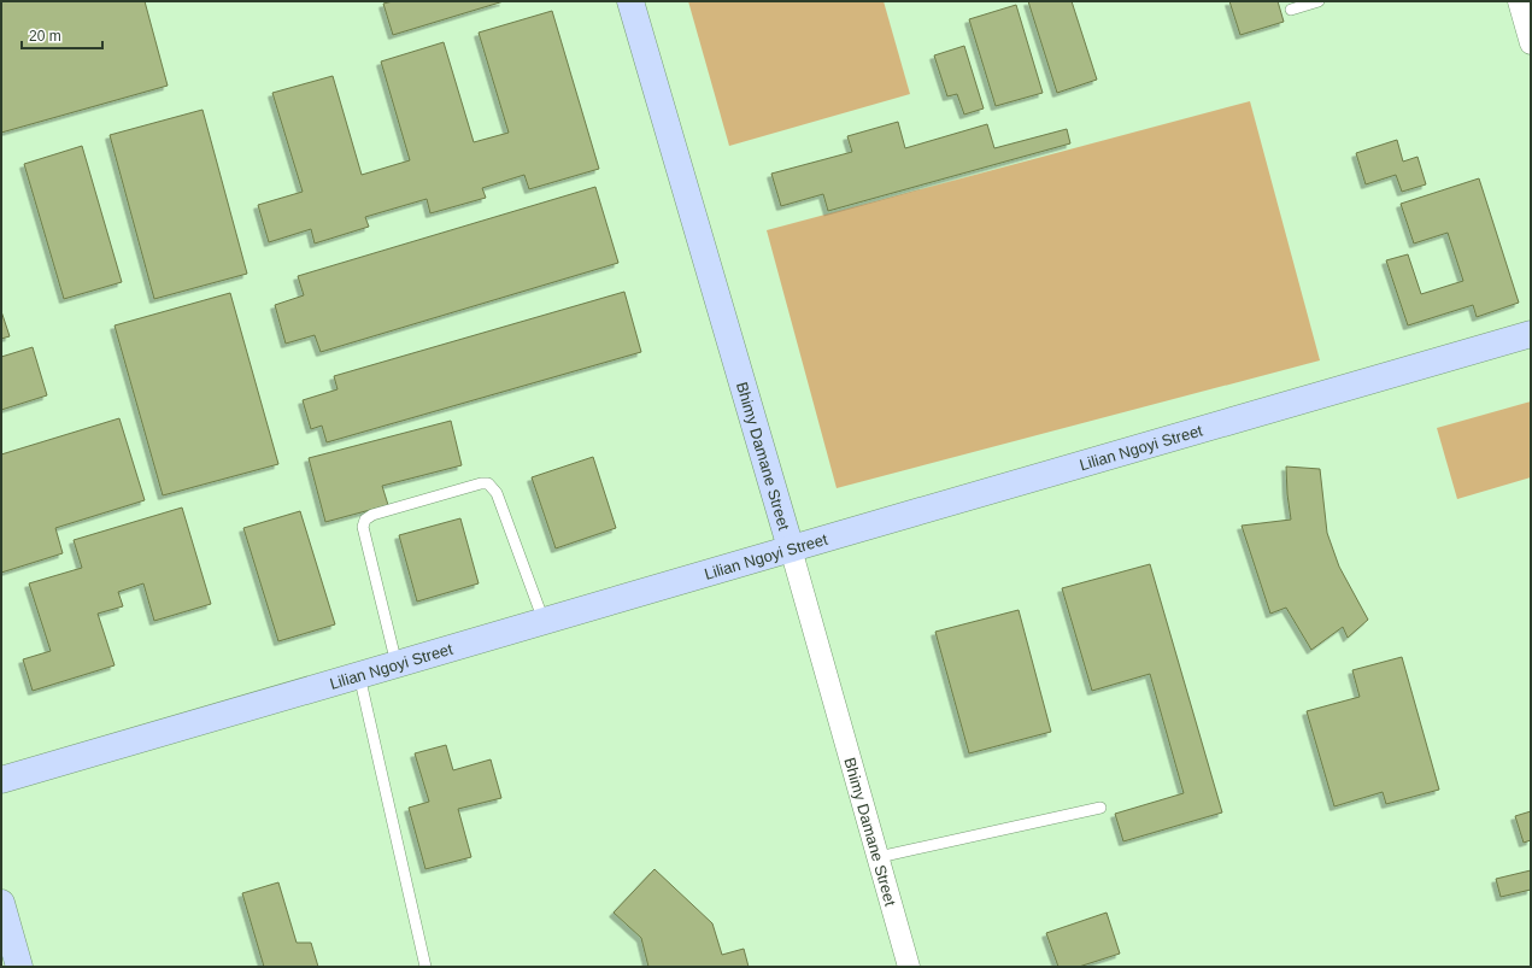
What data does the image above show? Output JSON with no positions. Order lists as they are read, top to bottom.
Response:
{
  "streets": {
    "main road": ["Lilian Ngoyi Street", "Bhimy Damane Street"]
  },
  "crossings": [
    ["Lilian Ngoyi Street", "Bhimy Damane Street"]
  ],
  "scale_bar": "20 m"
}
